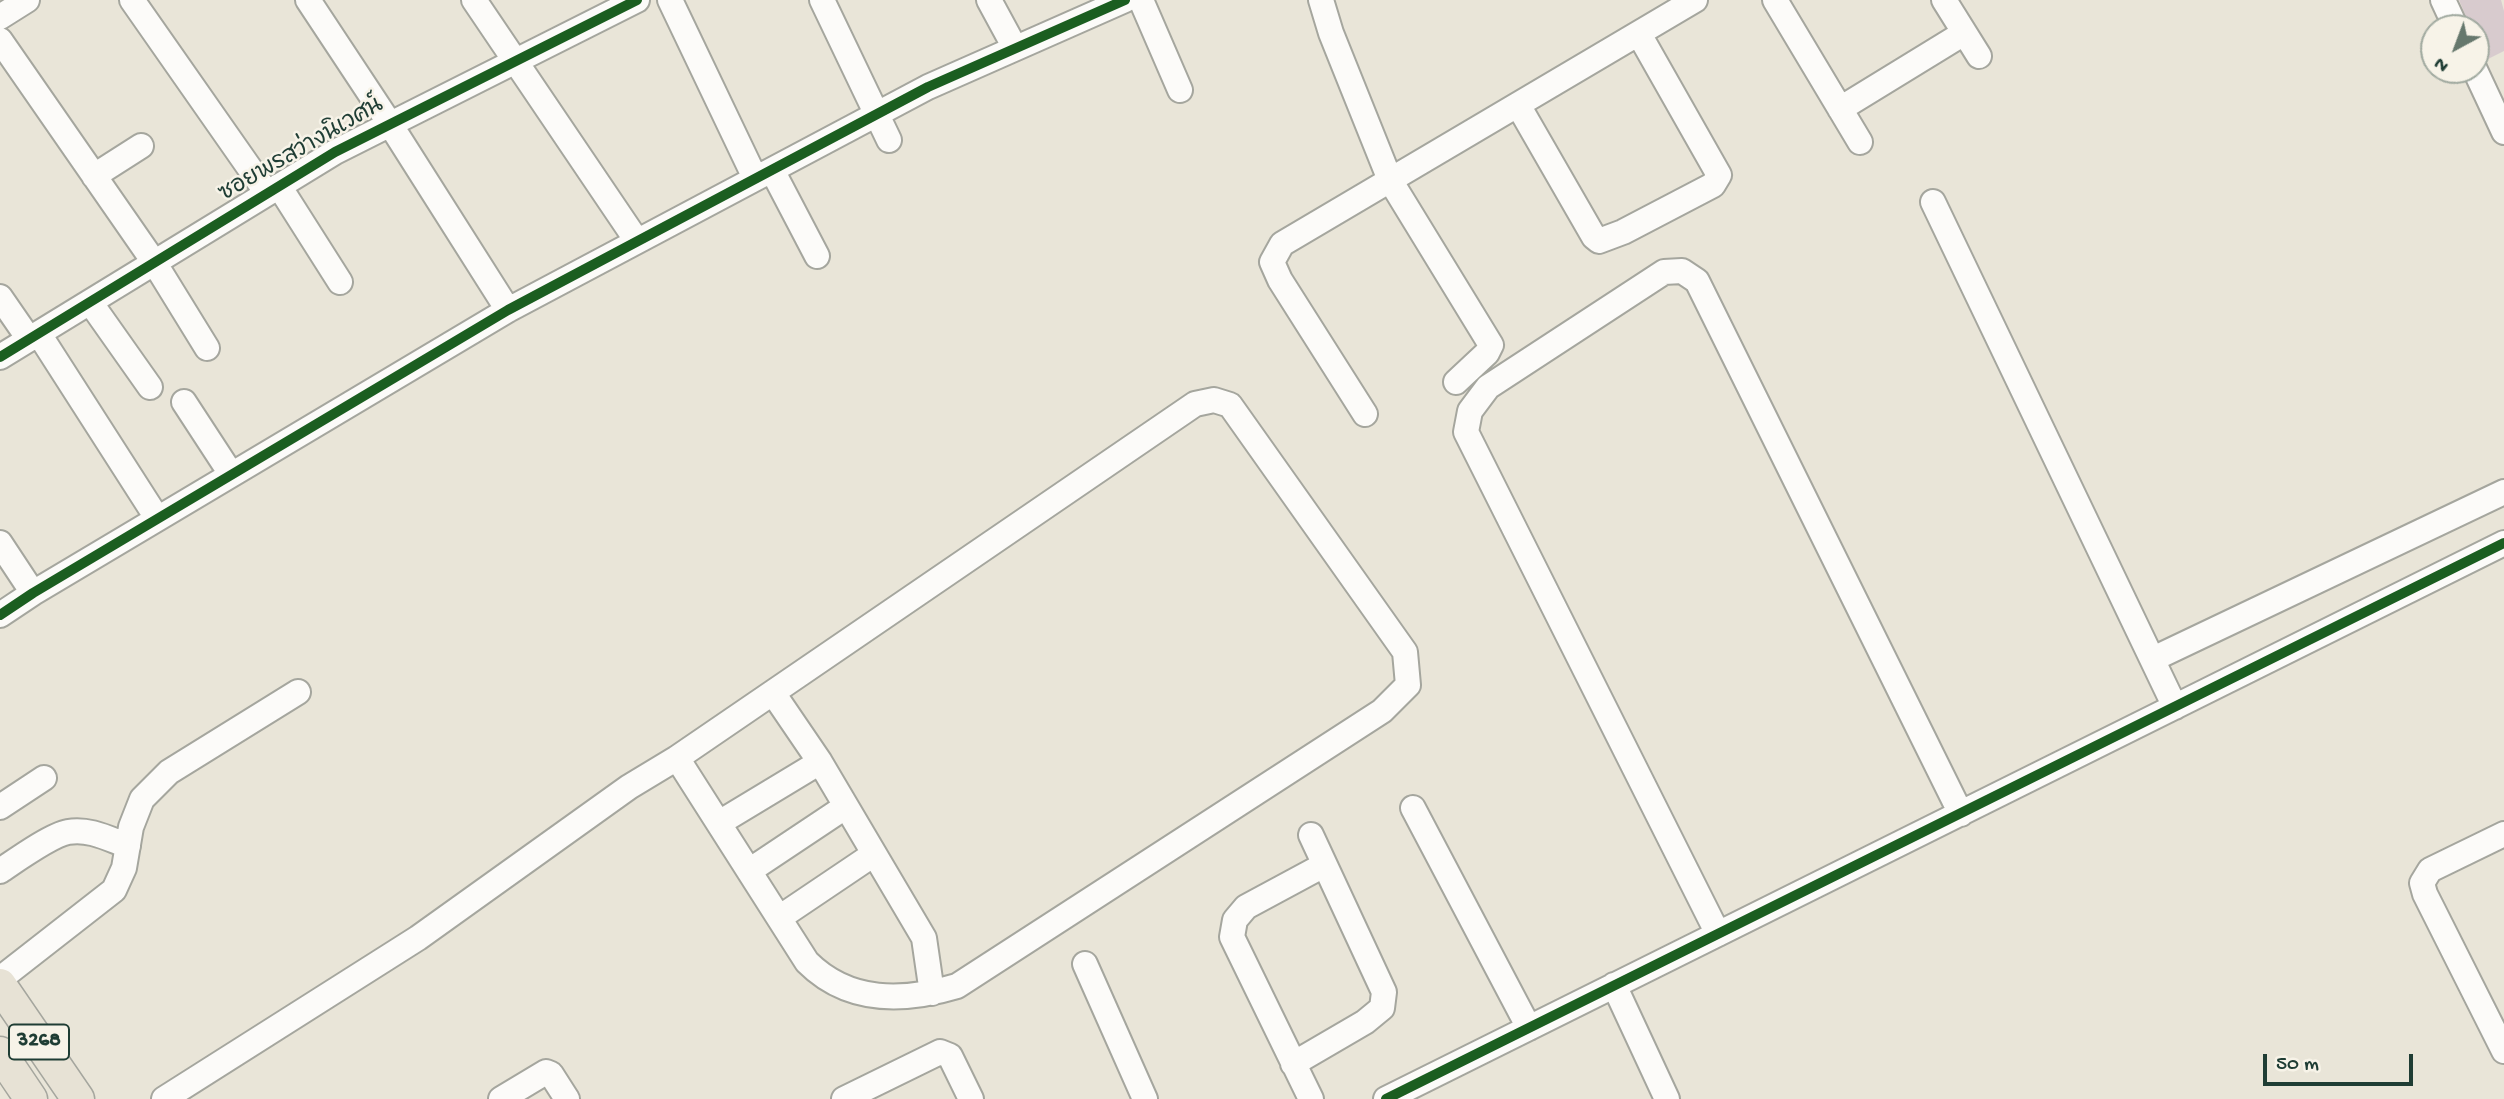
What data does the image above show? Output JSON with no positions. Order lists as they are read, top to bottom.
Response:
{
  "streets": {
    "main road": ["3268"],
    "street": ["ซอยพรสว่างนิเวศน์"]
  },
  "scale_bar": "50 m",
  "north": "bottom left"
}
